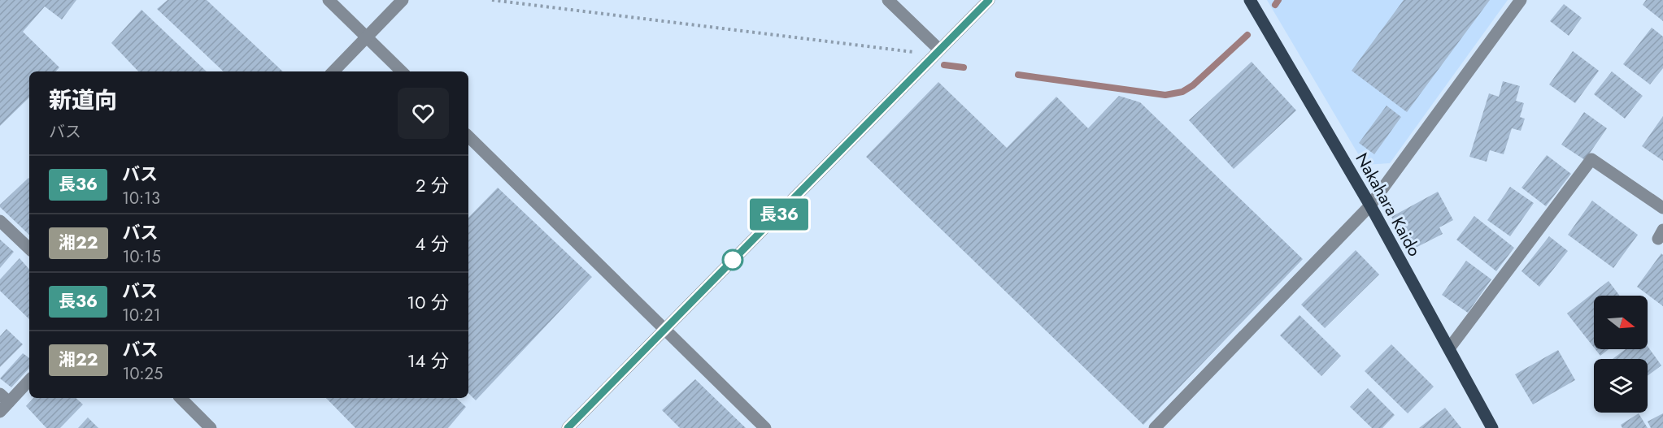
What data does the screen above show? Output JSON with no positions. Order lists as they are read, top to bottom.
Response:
{
  "streets": {
    "main road": ["Nakahara Kaido"]
  },
  "lines": ["bus line 長36"],
  "north": "right",
  "page": {
    "on_map": "長36",
    "heading": ["新道向", "バス"],
    "list": [
      {
        "mark": "長36",
        "name": "バス",
        "note": "10:13",
        "value": "2 分"
      },
      {
        "mark": "湘22",
        "name": "バス",
        "note": "10:15",
        "value": "4 分"
      },
      {
        "mark": "長36",
        "name": "バス",
        "note": "10:21",
        "value": "10 分"
      },
      {
        "mark": "湘22",
        "name": "バス",
        "note": "10:25",
        "value": "14 分"
      }
    ]
  }
}
